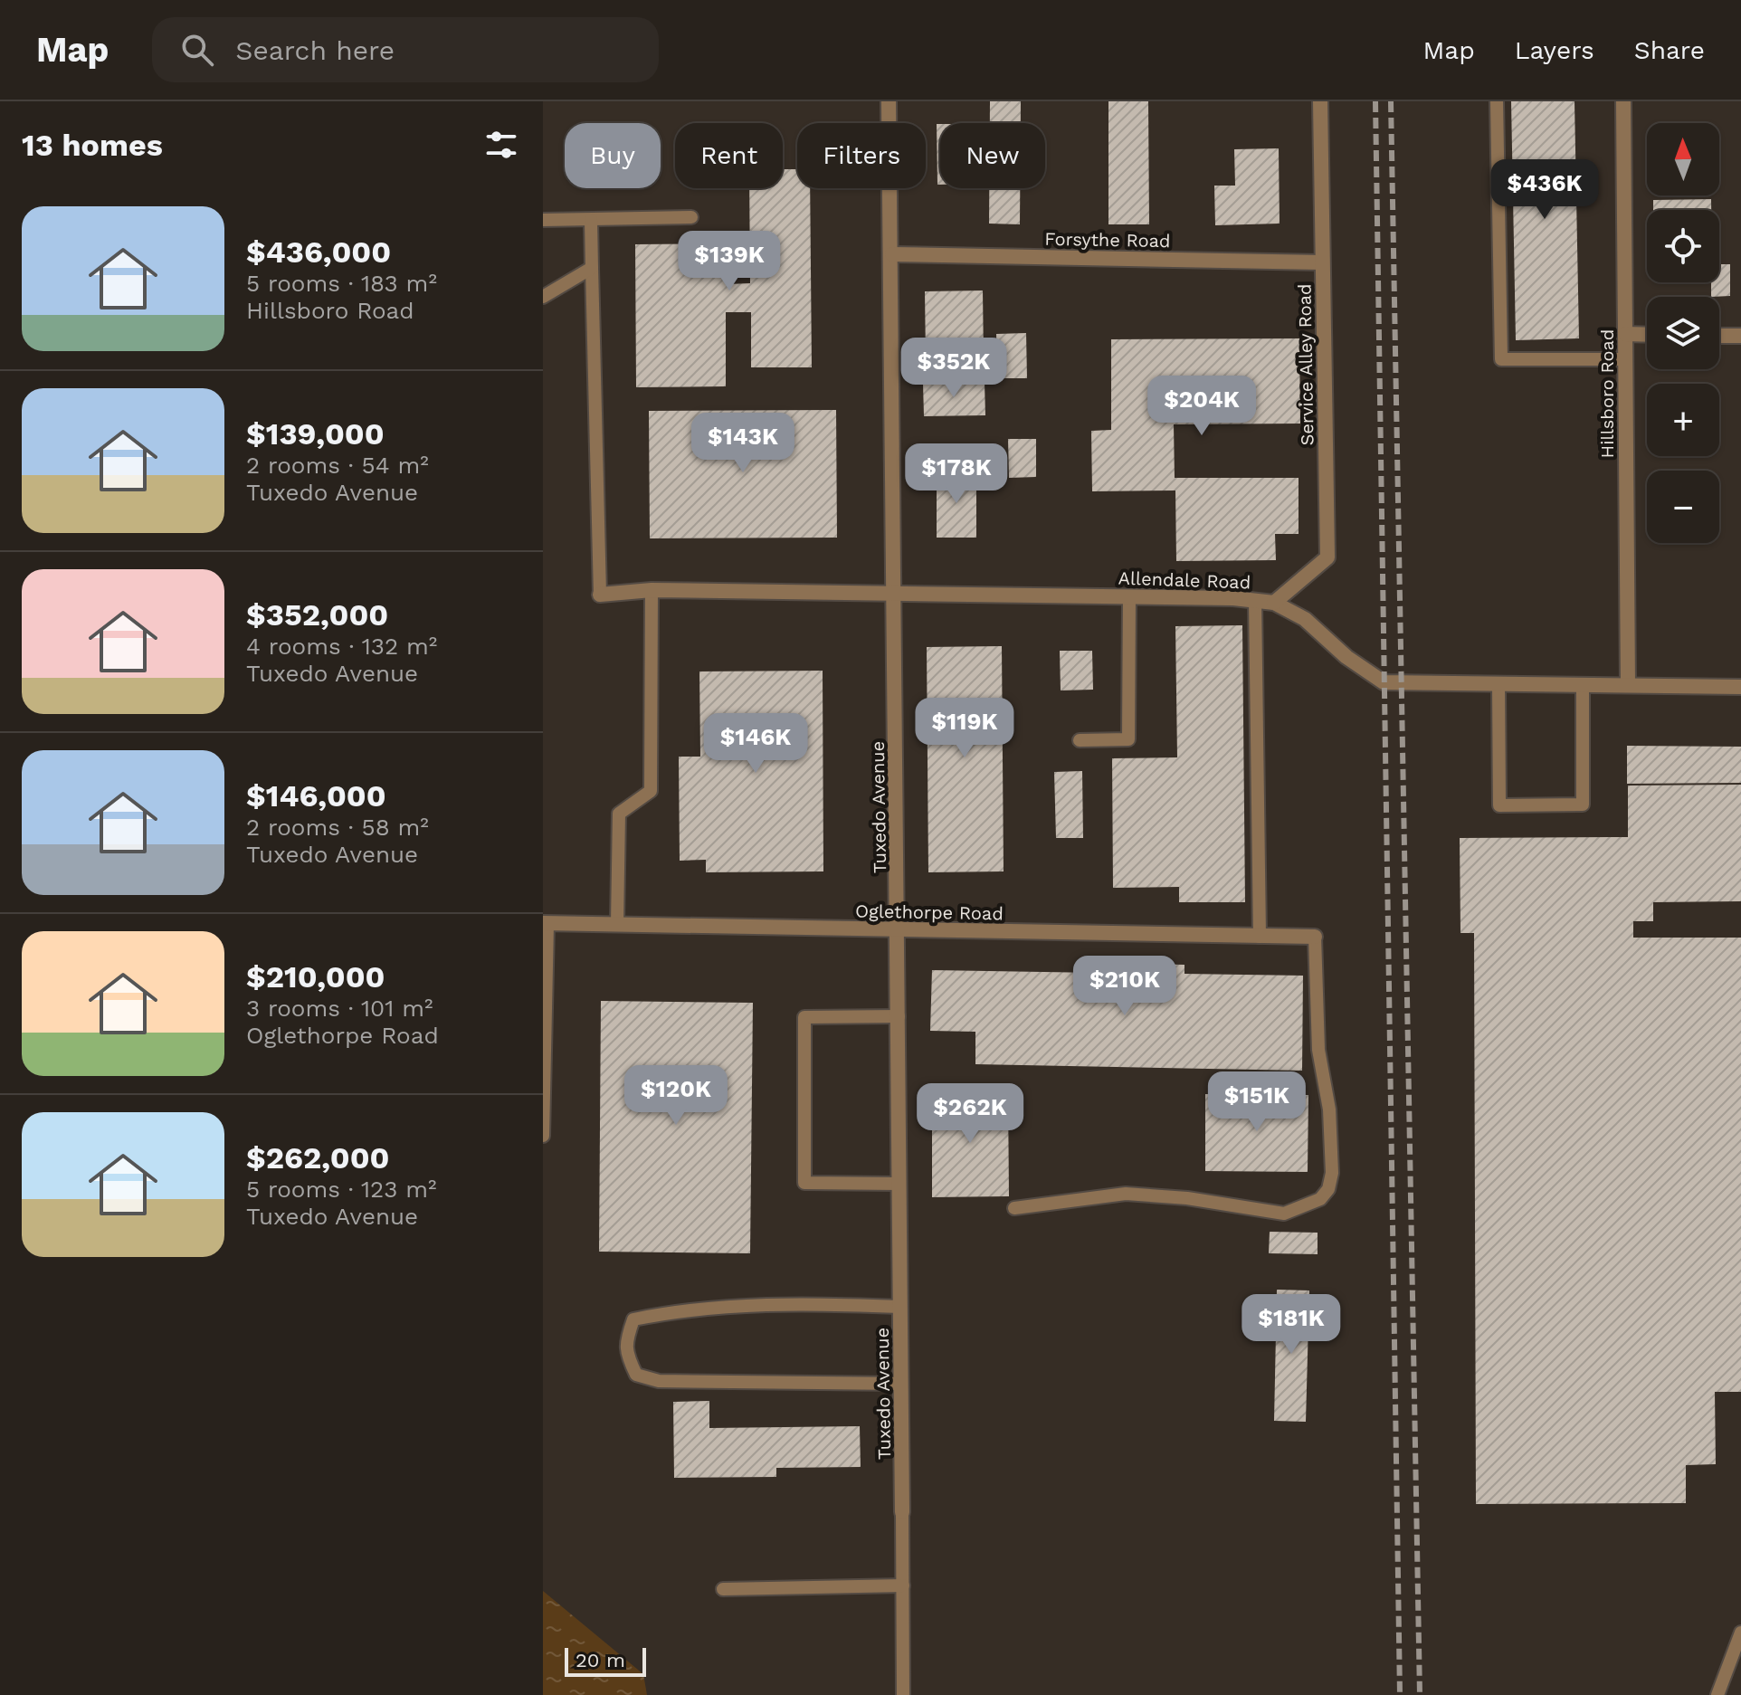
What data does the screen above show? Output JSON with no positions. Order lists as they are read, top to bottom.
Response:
{
  "streets": {
    "street": [
      "Forsythe Road",
      "Service Alley Road",
      "Hillsboro Road",
      "Allendale Road",
      "Tuxedo Avenue",
      "Oglethorpe Road"
    ]
  },
  "crossings": [
    ["Forsythe Road", "Service Alley Road"],
    ["Forsythe Road", "Tuxedo Avenue"],
    ["Service Alley Road", "Allendale Road"],
    ["Hillsboro Road", "Allendale Road"],
    ["Allendale Road", "Tuxedo Avenue"],
    ["Tuxedo Avenue", "Oglethorpe Road"]
  ],
  "scale_bar": "20 m",
  "north": "top",
  "page": {
    "header": "Map",
    "search": "Search here",
    "nav": ["Map", "Layers", "Share"],
    "heading": "13 homes",
    "map_buttons": ["+", "−"],
    "chip": [
      "Buy",
      "Rent",
      "Filters",
      "New"
    ],
    "price": [
      "$436K",
      "$139K",
      "$352K",
      "$204K",
      "$143K",
      "$178K",
      "$119K",
      "$146K",
      "$210K",
      "$120K",
      "$151K",
      "$262K",
      "$181K"
    ],
    "list": [
      {
        "name": "$436,000",
        "note": "5 rooms · 183 m² · Hillsboro Road"
      },
      {
        "name": "$139,000",
        "note": "2 rooms · 54 m² · Tuxedo Avenue"
      },
      {
        "name": "$352,000",
        "note": "4 rooms · 132 m² · Tuxedo Avenue"
      },
      {
        "name": "$146,000",
        "note": "2 rooms · 58 m² · Tuxedo Avenue"
      },
      {
        "name": "$210,000",
        "note": "3 rooms · 101 m² · Oglethorpe Road"
      },
      {
        "name": "$262,000",
        "note": "5 rooms · 123 m² · Tuxedo Avenue"
      }
    ],
    "scale": "20 m"
  }
}
